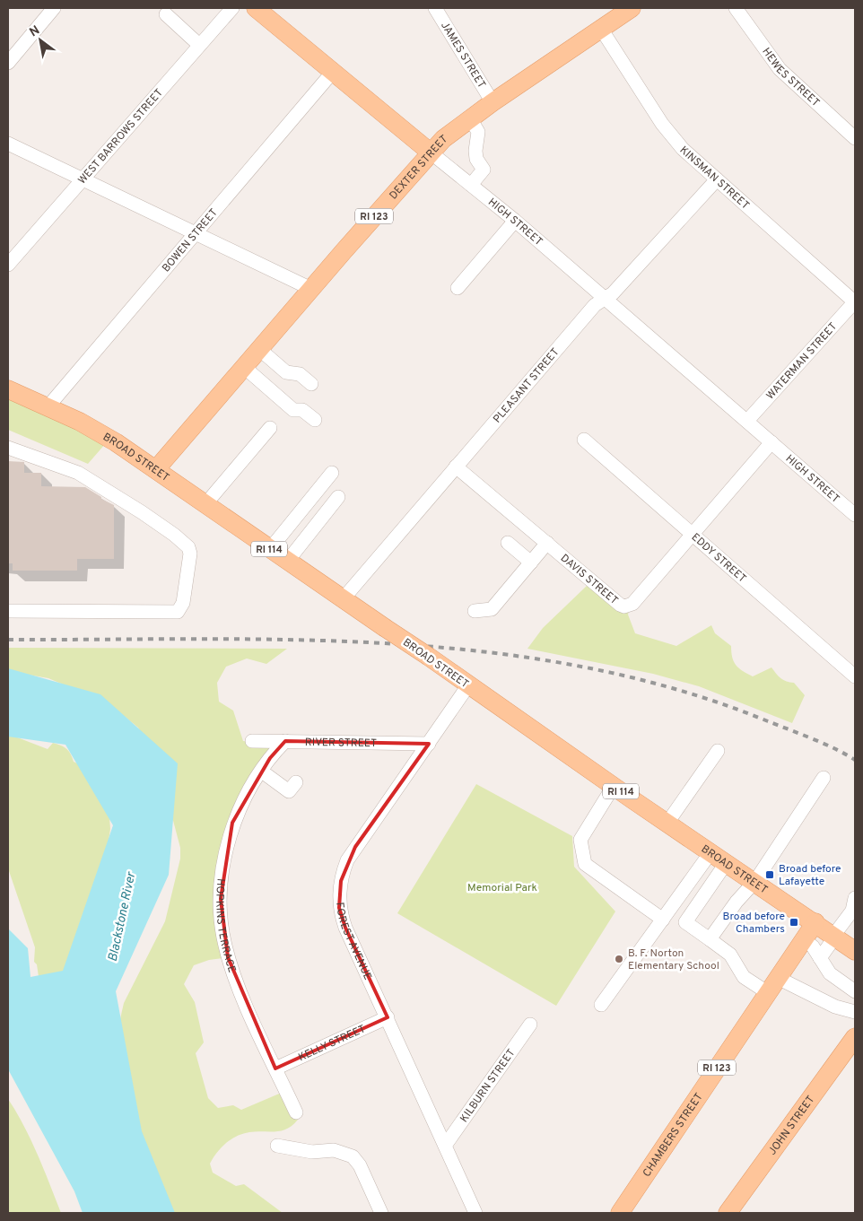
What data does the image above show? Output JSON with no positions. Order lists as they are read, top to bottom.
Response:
{
  "streets": {
    "main road": [
      "DEXTER STREET",
      "RI 123",
      "HIGH STREET",
      "BROAD STREET",
      "RI 114",
      "JOHN STREET",
      "CHAMBERS STREET"
    ],
    "street": [
      "JAMES STREET",
      "HEWES STREET",
      "WEST BARROWS STREET",
      "KINSMAN STREET",
      "BOWEN STREET",
      "WATERMAN STREET",
      "PLEASANT STREET",
      "EDDY STREET",
      "DAVIS STREET",
      "RIVER STREET",
      "HOPKINS TERRACE",
      "FOREST AVENUE",
      "KELLY STREET",
      "KILBURN STREET"
    ]
  },
  "crossings": [
    ["JAMES STREET", "DEXTER STREET"],
    ["DEXTER STREET", "KINSMAN STREET"],
    ["DEXTER STREET", "HIGH STREET"],
    ["DEXTER STREET", "BROAD STREET"],
    ["KINSMAN STREET", "WATERMAN STREET"],
    ["KINSMAN STREET", "PLEASANT STREET"],
    ["HIGH STREET", "BOWEN STREET"],
    ["HIGH STREET", "WATERMAN STREET"],
    ["HIGH STREET", "PLEASANT STREET"],
    ["HIGH STREET", "DAVIS STREET"],
    ["BOWEN STREET", "BROAD STREET"],
    ["PLEASANT STREET", "BROAD STREET"],
    ["PLEASANT STREET", "DAVIS STREET"],
    ["BROAD STREET", "FOREST AVENUE"],
    ["BROAD STREET", "CHAMBERS STREET"],
    ["EDDY STREET", "DAVIS STREET"],
    ["RIVER STREET", "HOPKINS TERRACE"],
    ["RIVER STREET", "FOREST AVENUE"],
    ["HOPKINS TERRACE", "KELLY STREET"],
    ["FOREST AVENUE", "KELLY STREET"],
    ["FOREST AVENUE", "KILBURN STREET"]
  ],
  "water": ["Blackstone River"],
  "parks": ["Memorial Park"],
  "places": {
    "transit": ["Broad before Lafayette", "Broad before Chambers"],
    "other": ["B. F. Norton Elementary School"]
  },
  "north": "top left"
}
